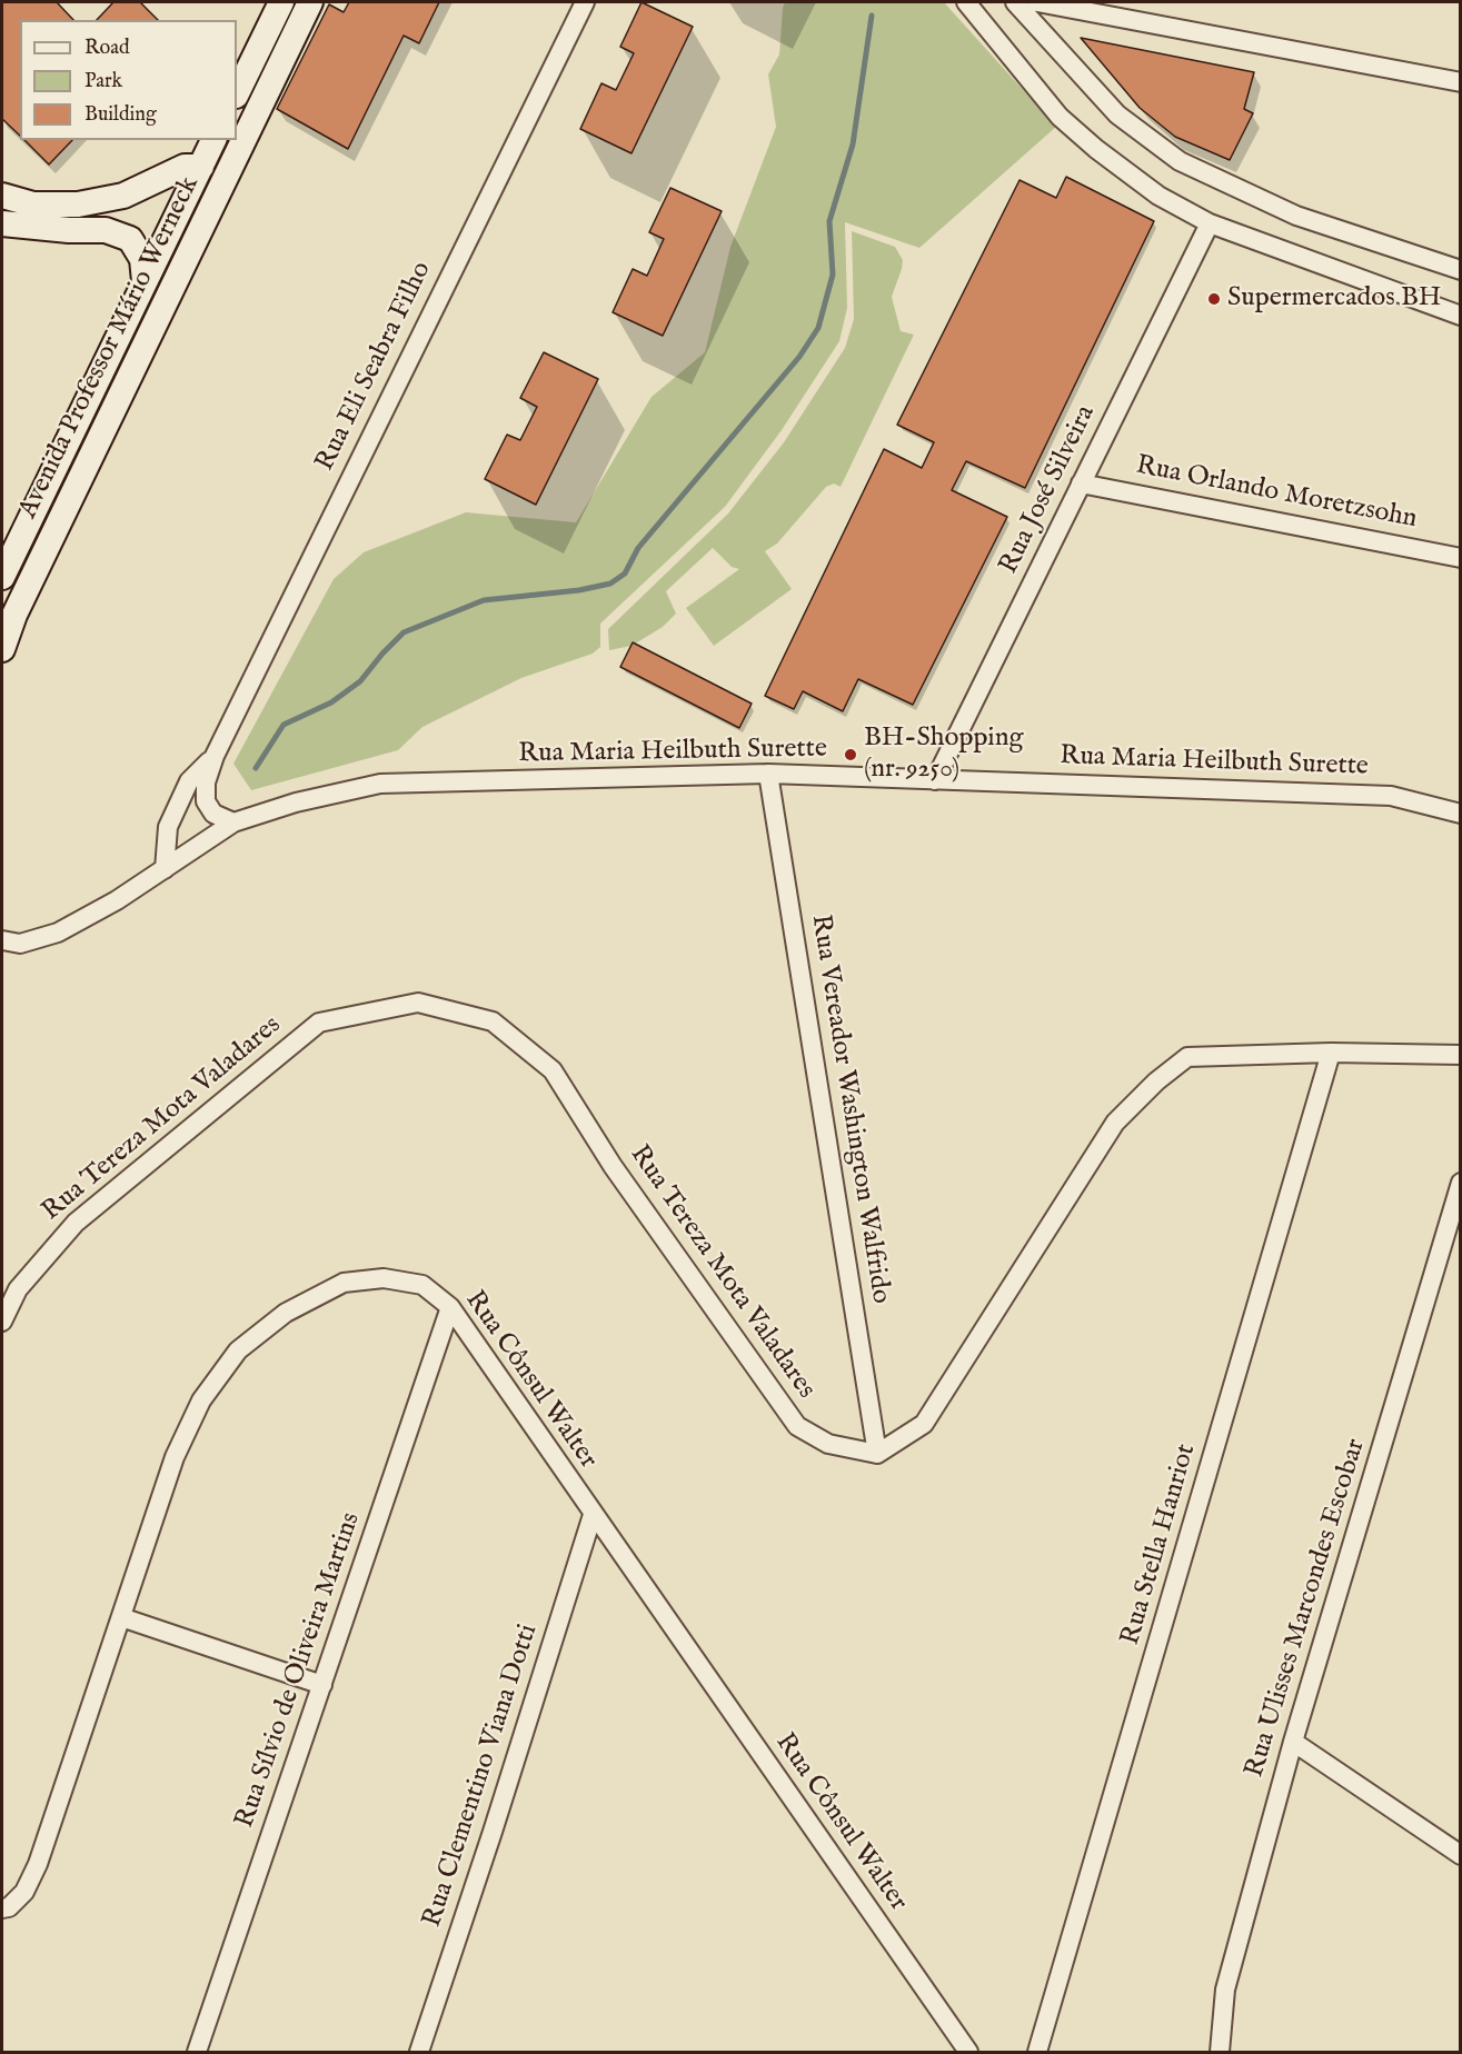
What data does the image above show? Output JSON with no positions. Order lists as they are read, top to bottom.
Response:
{
  "streets": {
    "main road": ["Avenida Professor Mário Werneck"],
    "street": [
      "Rua Eli Seabra Filho",
      "Rua José Silveira",
      "Rua Orlando Moretzsohn",
      "Rua Maria Heilbuth Surette",
      "Rua Vereador Washington Walfrido",
      "Rua Tereza Mota Valadares",
      "Rua Cônsul Walter",
      "Rua Stella Hanriot",
      "Rua Ulisses Marcondes Escobar",
      "Rua Sílvio de Oliveira Martins",
      "Rua Clementino Viana Dotti"
    ]
  },
  "crossings": [
    ["Rua Eli Seabra Filho", "Rua Maria Heilbuth Surette"],
    ["Rua José Silveira", "Rua Orlando Moretzsohn"],
    ["Rua José Silveira", "Rua Maria Heilbuth Surette"],
    ["Rua Maria Heilbuth Surette", "Rua Vereador Washington Walfrido"],
    ["Rua Vereador Washington Walfrido", "Rua Tereza Mota Valadares"],
    ["Rua Cônsul Walter", "Rua Sílvio de Oliveira Martins"],
    ["Rua Cônsul Walter", "Rua Clementino Viana Dotti"]
  ],
  "places": ["Supermercados BH", "BH-Shopping (nr. 9250)"],
  "legend": ["Road", "Park", "Building"]
}
